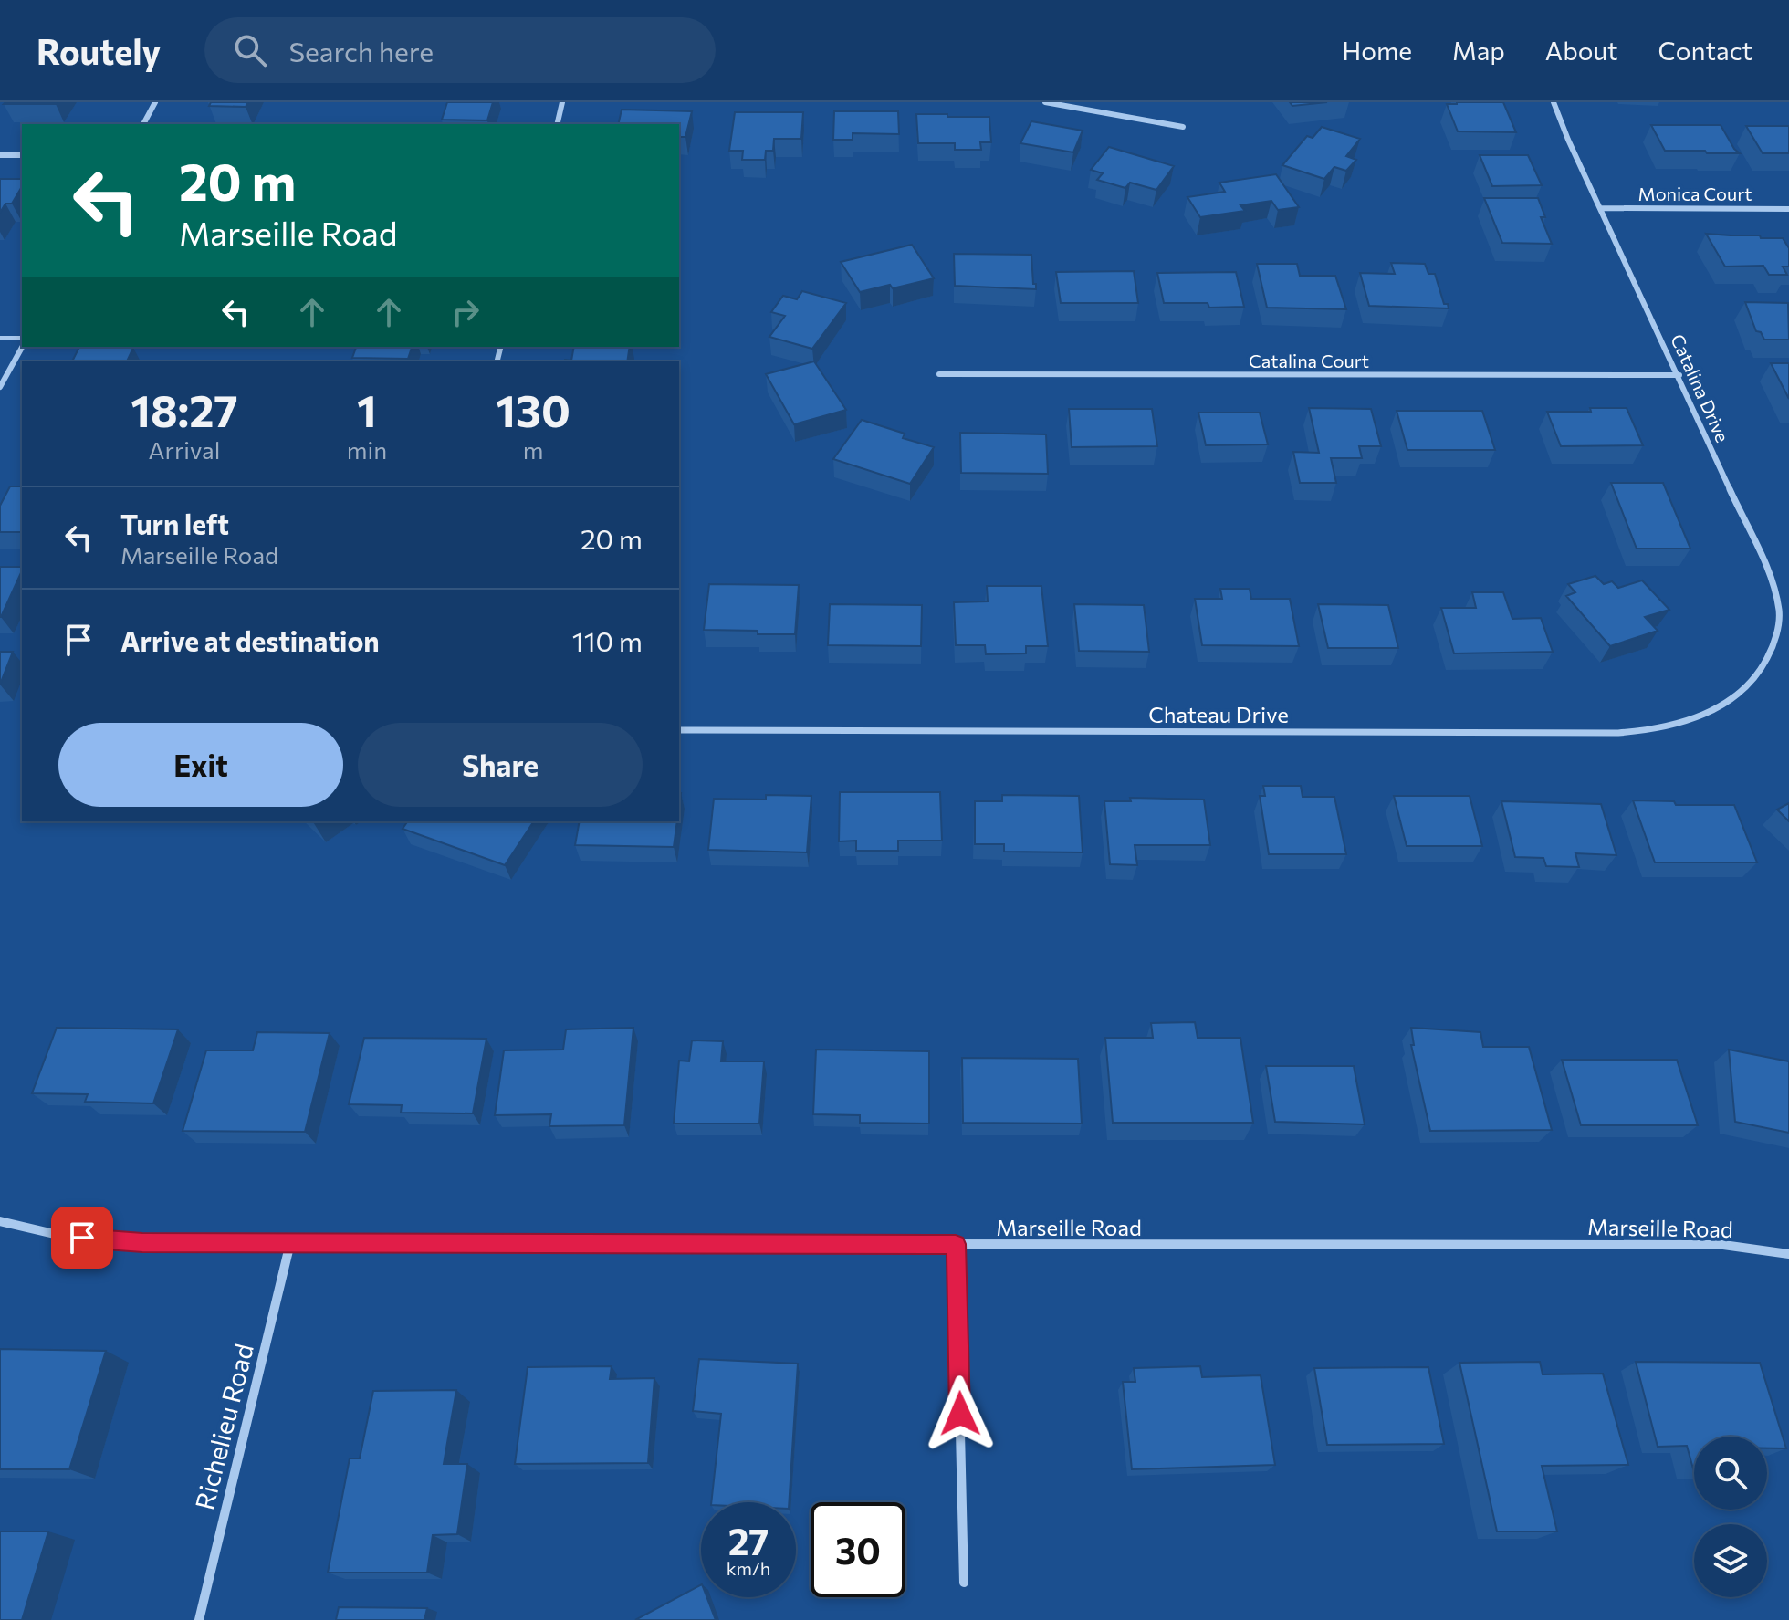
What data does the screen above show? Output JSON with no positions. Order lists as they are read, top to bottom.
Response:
{
  "streets": {
    "street": [
      "Monica Court",
      "Catalina Court",
      "Catalina Drive",
      "Chateau Drive",
      "Marseille Road",
      "Richelieu Road"
    ]
  },
  "crossings": [
    ["Monica Court", "Catalina Drive"],
    ["Catalina Court", "Catalina Drive"],
    ["Catalina Drive", "Chateau Drive"],
    ["Marseille Road", "Richelieu Road"]
  ],
  "page": {
    "header": "Routely",
    "search": "Search here",
    "nav": [
      "Home",
      "Map",
      "About",
      "Contact"
    ],
    "turn": ["20 m", "Marseille Road"],
    "eta": [
      "18:27",
      "Arrival",
      "1",
      "min",
      "130",
      "m"
    ],
    "list": [
      {
        "name": "Turn left",
        "note": "Marseille Road",
        "value": "20 m"
      },
      {
        "name": "Arrive at destination",
        "value": "110 m"
      }
    ],
    "buttons": ["Exit", "Share"],
    "speed": "27 km/h",
    "limit": "30"
  }
}
